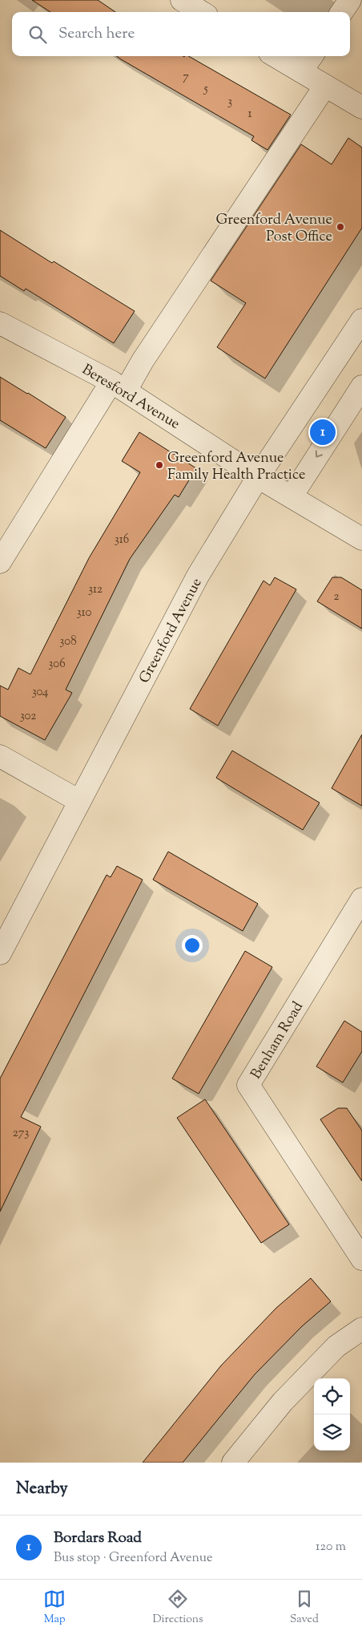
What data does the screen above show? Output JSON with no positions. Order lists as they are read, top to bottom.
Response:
{
  "streets": {
    "street": ["Beresford Avenue", "Greenford Avenue", "Benham Road"]
  },
  "crossings": [
    ["Beresford Avenue", "Greenford Avenue"]
  ],
  "places": ["Greenford Avenue Post Office", "Greenford Avenue Family Health Practice"],
  "house_numbers": [
    "7",
    "5",
    "3",
    "1",
    "316",
    "312",
    "2",
    "310",
    "308",
    "306",
    "304",
    "302",
    "273"
  ],
  "page": {
    "search": "Search here",
    "pins": "1",
    "heading": "Nearby",
    "list": [
      {
        "mark": "1",
        "name": "Bordars Road",
        "note": "Bus stop · Greenford Avenue",
        "value": "120 m"
      }
    ],
    "nav": ["Map", "Directions", "Saved"]
  }
}
